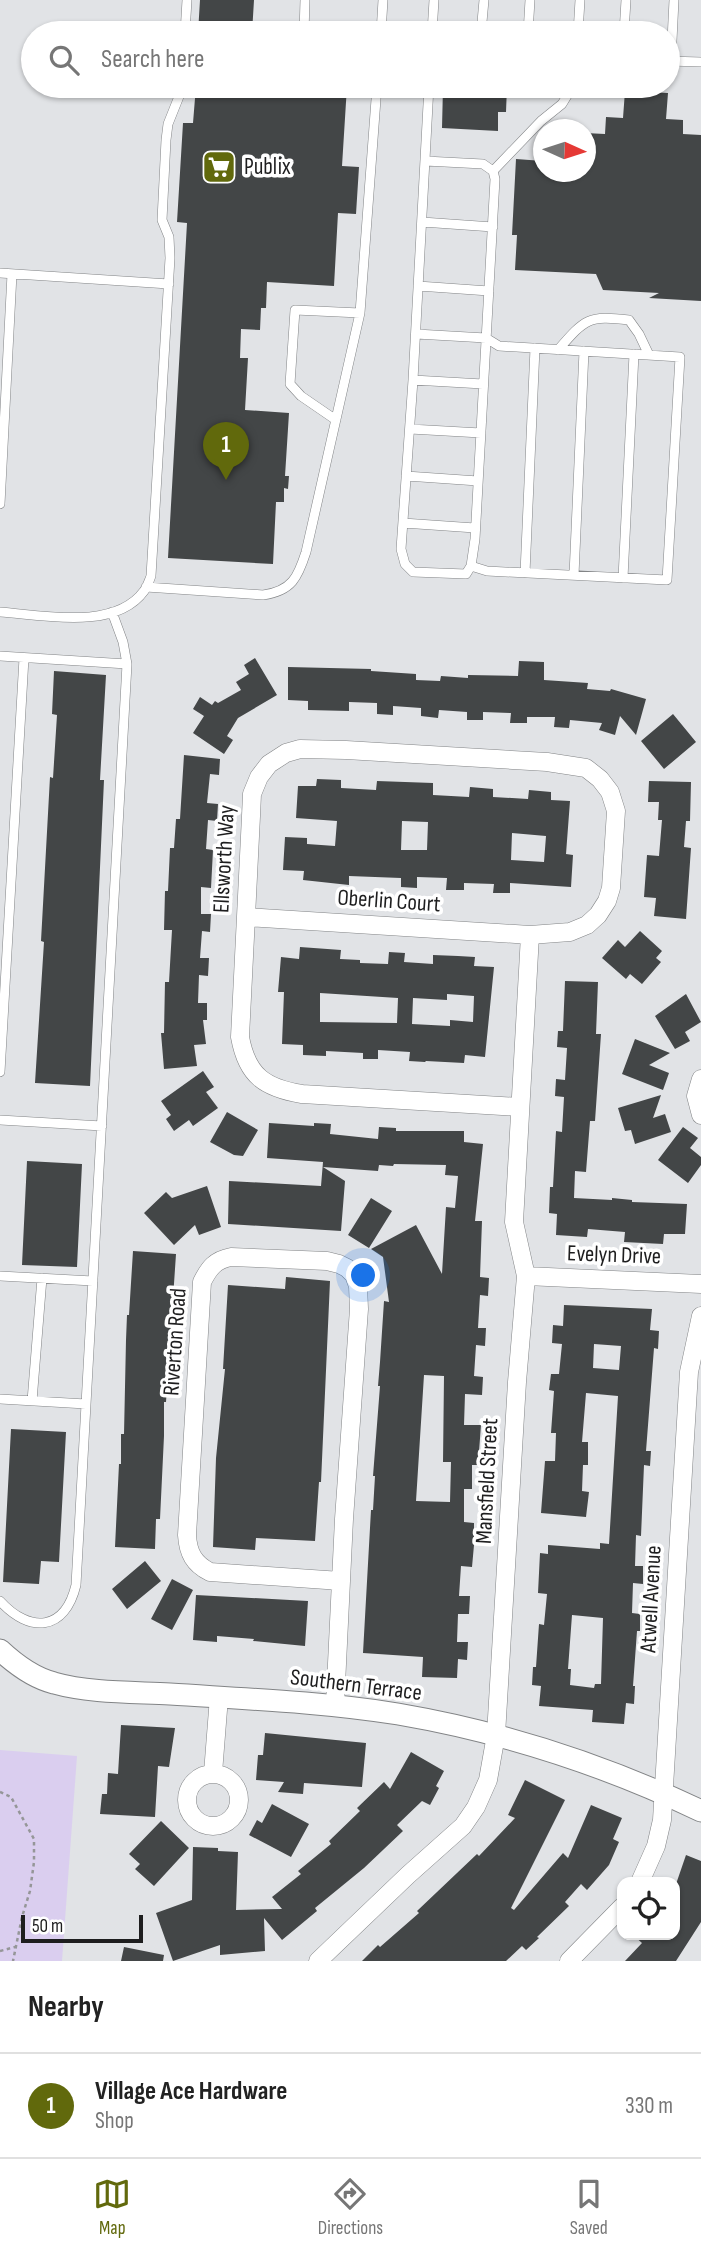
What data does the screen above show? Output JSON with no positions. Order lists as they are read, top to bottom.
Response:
{
  "streets": {
    "street": [
      "Ellsworth Way",
      "Oberlin Court",
      "Evelyn Drive",
      "Riverton Road",
      "Mansfield Street",
      "Atwell Avenue",
      "Southern Terrace"
    ]
  },
  "crossings": [
    ["Ellsworth Way", "Oberlin Court"],
    ["Ellsworth Way", "Mansfield Street"],
    ["Oberlin Court", "Mansfield Street"],
    ["Evelyn Drive", "Mansfield Street"],
    ["Riverton Road", "Southern Terrace"],
    ["Mansfield Street", "Southern Terrace"],
    ["Atwell Avenue", "Southern Terrace"]
  ],
  "places": {
    "supermarket": ["Publix"]
  },
  "scale_bar": "50 m",
  "north": "right",
  "page": {
    "search": "Search here",
    "pins": "1",
    "scale": "50 m",
    "heading": "Nearby",
    "list": [
      {
        "mark": "1",
        "name": "Village Ace Hardware",
        "note": "Shop",
        "value": "330 m"
      }
    ],
    "nav": ["Map", "Directions", "Saved"]
  }
}
